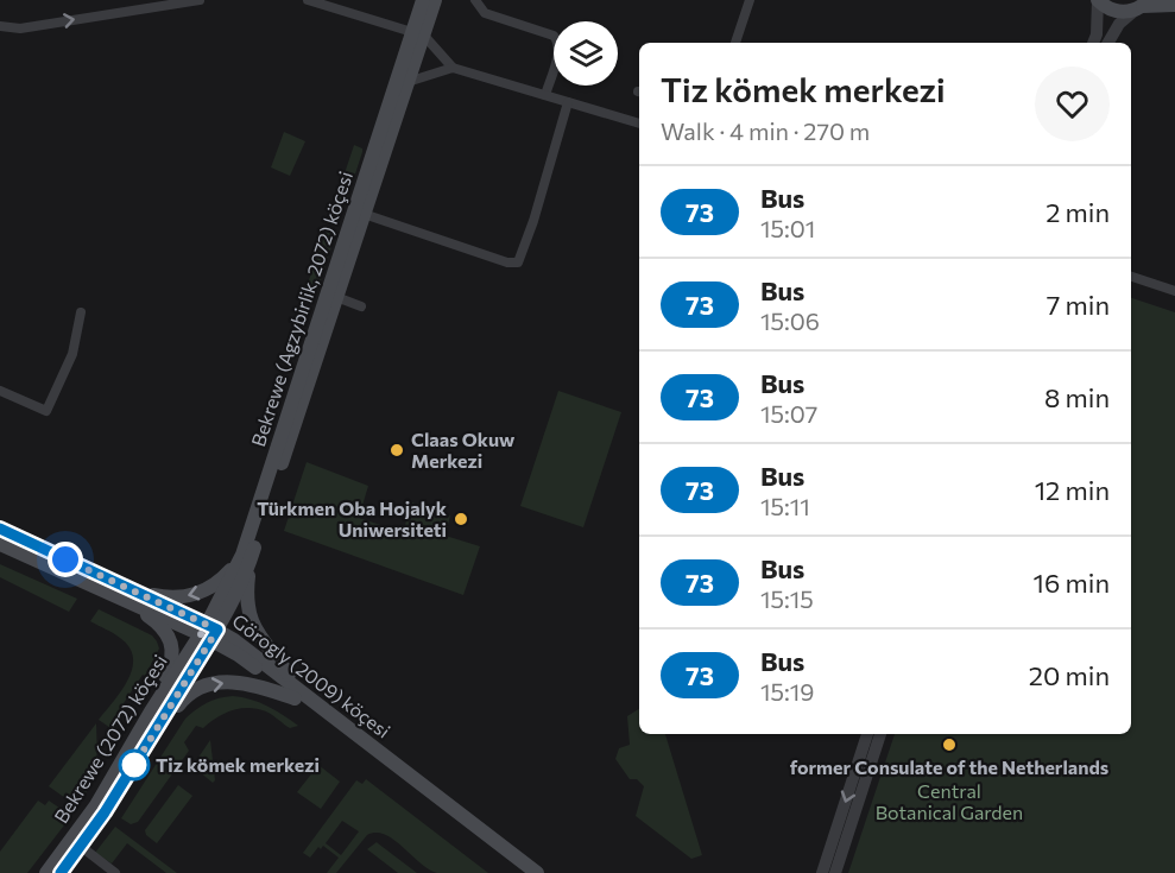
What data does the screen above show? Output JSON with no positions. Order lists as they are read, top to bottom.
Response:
{
  "streets": {
    "main road": ["Bekrewe (Agzybirlik, 2072) köçesi", "Görogly (2009) köçesi", "Bekrewe (2072) köçesi"]
  },
  "crossings": [
    ["Bekrewe (Agzybirlik, 2072) köçesi", "Görogly (2009) köçesi"],
    ["Bekrewe (Agzybirlik, 2072) köçesi", "Bekrewe (2072) köçesi"],
    ["Görogly (2009) köçesi", "Bekrewe (2072) köçesi"]
  ],
  "parks": ["Central Botanical Garden"],
  "places": [
    "Claas Okuw Merkezi",
    "Türkmen Oba Hojalyk Uniwersiteti",
    "former Consulate of the Netherlands",
    "Tiz kömek merkezi"
  ],
  "lines": ["bus line 73"],
  "page": {
    "heading": ["Tiz kömek merkezi", "Walk · 4 min · 270 m"],
    "list": [
      {
        "mark": "73",
        "name": "Bus",
        "note": "15:01",
        "value": "2 min"
      },
      {
        "mark": "73",
        "name": "Bus",
        "note": "15:06",
        "value": "7 min"
      },
      {
        "mark": "73",
        "name": "Bus",
        "note": "15:07",
        "value": "8 min"
      },
      {
        "mark": "73",
        "name": "Bus",
        "note": "15:11",
        "value": "12 min"
      },
      {
        "mark": "73",
        "name": "Bus",
        "note": "15:15",
        "value": "16 min"
      },
      {
        "mark": "73",
        "name": "Bus",
        "note": "15:19",
        "value": "20 min"
      }
    ]
  }
}
